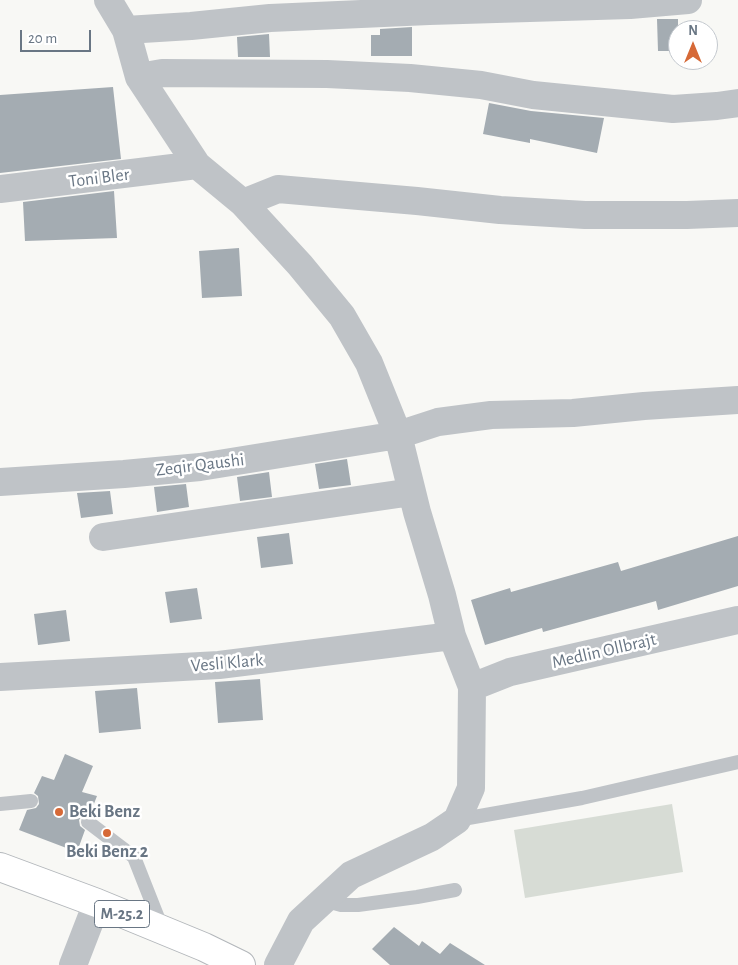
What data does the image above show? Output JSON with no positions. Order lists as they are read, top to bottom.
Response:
{
  "streets": {
    "main road": ["M-25.2"],
    "street": [
      "Toni Bler",
      "Zeqir Qaushi",
      "Medlin Ollbrajt",
      "Vesli Klark"
    ]
  },
  "places": ["Beki Benz", "Beki Benz 2"],
  "scale_bar": "20 m",
  "north": "top"
}
